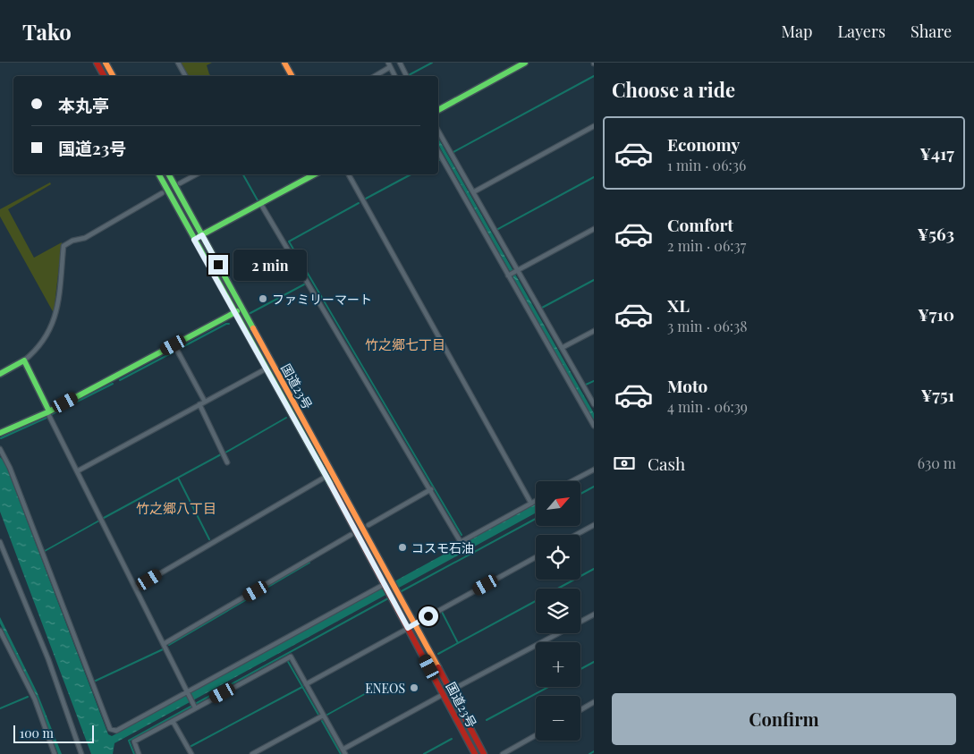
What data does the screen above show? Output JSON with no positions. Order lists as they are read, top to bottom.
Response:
{
  "streets": {
    "main road": ["国道23号"]
  },
  "districts": ["竹之郷七丁目", "竹之郷八丁目"],
  "places": ["ファミリーマート", "コスモ石油", "ENEOS"],
  "scale_bar": "100 m",
  "north": "top right",
  "page": {
    "header": "Tako",
    "nav": ["Map", "Layers", "Share"],
    "heading": "Choose a ride",
    "banner": ["本丸亭", "国道23号"],
    "list": [
      {
        "name": "Economy",
        "note": "1 min · 06:36",
        "value": "¥417"
      },
      {
        "name": "Comfort",
        "note": "2 min · 06:37",
        "value": "¥563"
      },
      {
        "name": "XL",
        "note": "3 min · 06:38",
        "value": "¥710"
      },
      {
        "name": "Moto",
        "note": "4 min · 06:39",
        "value": "¥751"
      }
    ],
    "bubble": "2 min",
    "pay": ["Cash", "630 m"],
    "map_buttons": ["+", "−"],
    "buttons": "Confirm",
    "scale": "100 m"
  }
}
